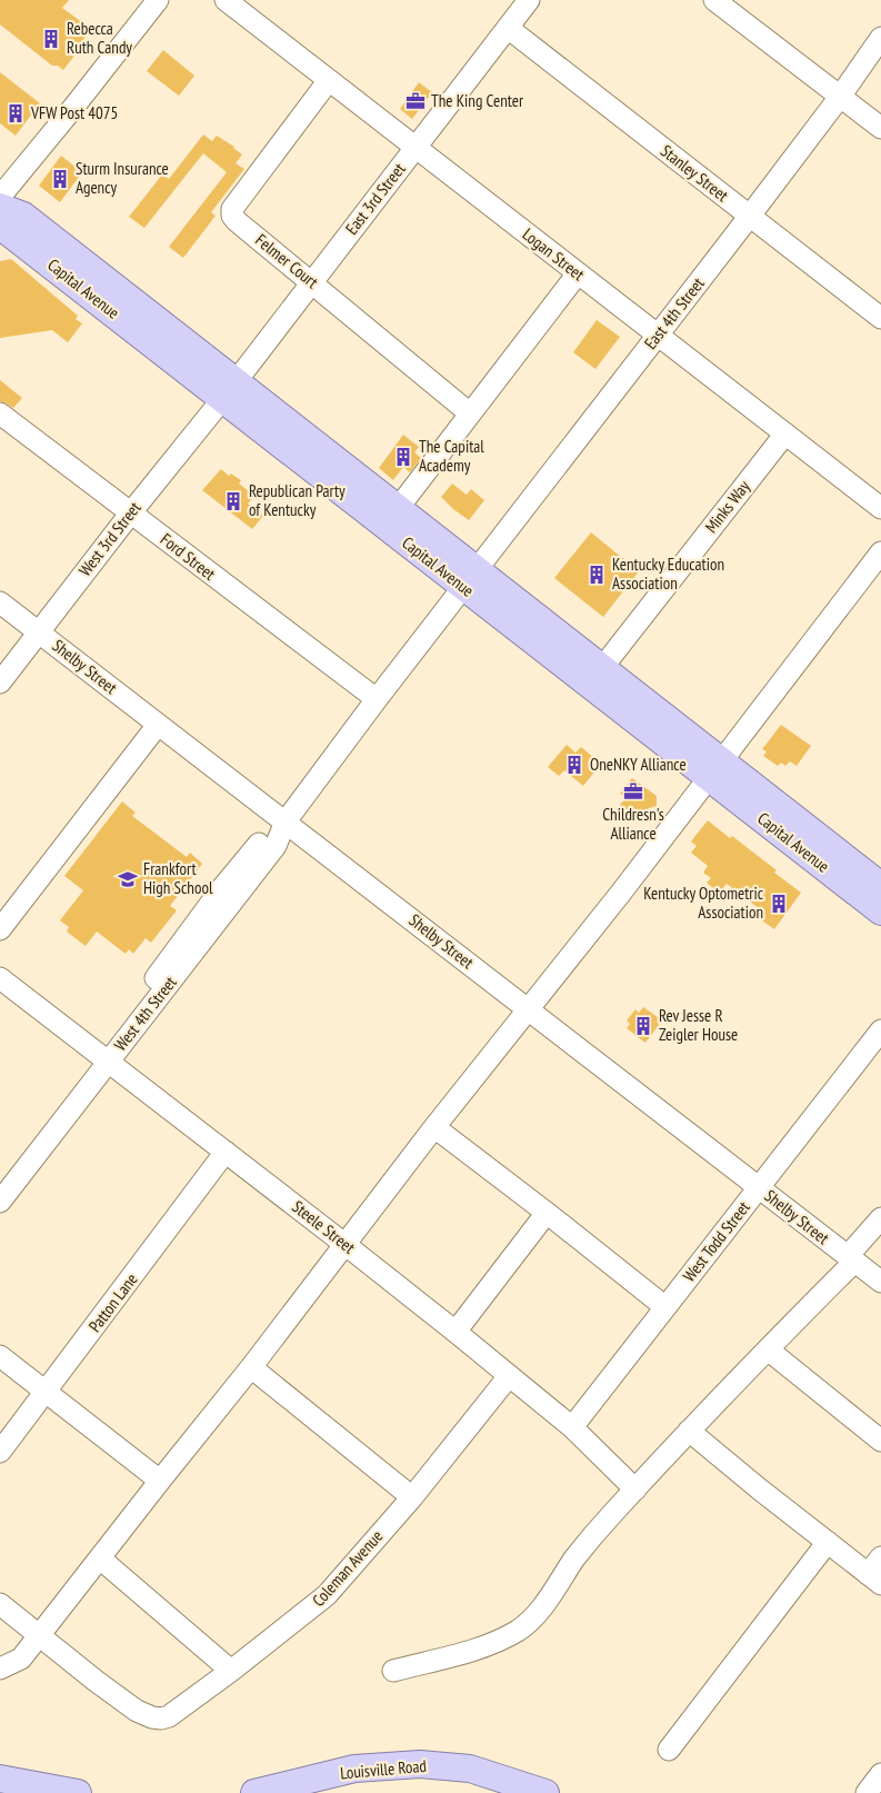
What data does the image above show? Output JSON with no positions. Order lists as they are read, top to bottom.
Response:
{
  "streets": {
    "main road": ["Capital Avenue", "Louisville Road"],
    "street": [
      "Stanley Street",
      "East 3rd Street",
      "Logan Street",
      "Felmer Court",
      "East 4th Street",
      "Minks Way",
      "West 3rd Street",
      "Ford Street",
      "Shelby Street",
      "West 4th Street",
      "Steele Street",
      "West Todd Street",
      "Patton Lane",
      "Coleman Avenue"
    ]
  },
  "crossings": [
    ["Stanley Street", "East 3rd Street"],
    ["Stanley Street", "East 4th Street"],
    ["East 3rd Street", "Logan Street"],
    ["East 3rd Street", "Felmer Court"],
    ["East 3rd Street", "Capital Avenue"],
    ["East 3rd Street", "West 3rd Street"],
    ["Logan Street", "Felmer Court"],
    ["Logan Street", "East 4th Street"],
    ["Logan Street", "Minks Way"],
    ["Capital Avenue", "East 4th Street"],
    ["Capital Avenue", "Minks Way"],
    ["Capital Avenue", "West 3rd Street"],
    ["Capital Avenue", "West 4th Street"],
    ["East 4th Street", "West 4th Street"],
    ["West 3rd Street", "Ford Street"],
    ["West 3rd Street", "Shelby Street"],
    ["Ford Street", "West 4th Street"],
    ["Shelby Street", "West 4th Street"],
    ["Shelby Street", "West Todd Street"],
    ["West 4th Street", "Steele Street"],
    ["Steele Street", "West Todd Street"],
    ["Steele Street", "Patton Lane"],
    ["Steele Street", "Coleman Avenue"]
  ],
  "places": {
    "building": [
      "Rebecca Ruth Candy",
      "VFW Post 4075",
      "Sturm Insurance Agency",
      "The Capital Academy",
      "Republican Party of Kentucky",
      "Kentucky Education Association",
      "OneNKY Alliance",
      "Kentucky Optometric Association",
      "Rev Jesse R Zeigler House"
    ],
    "office": ["The King Center", "Childresn's Alliance"],
    "school or university": ["Frankfort High School"]
  }
}
